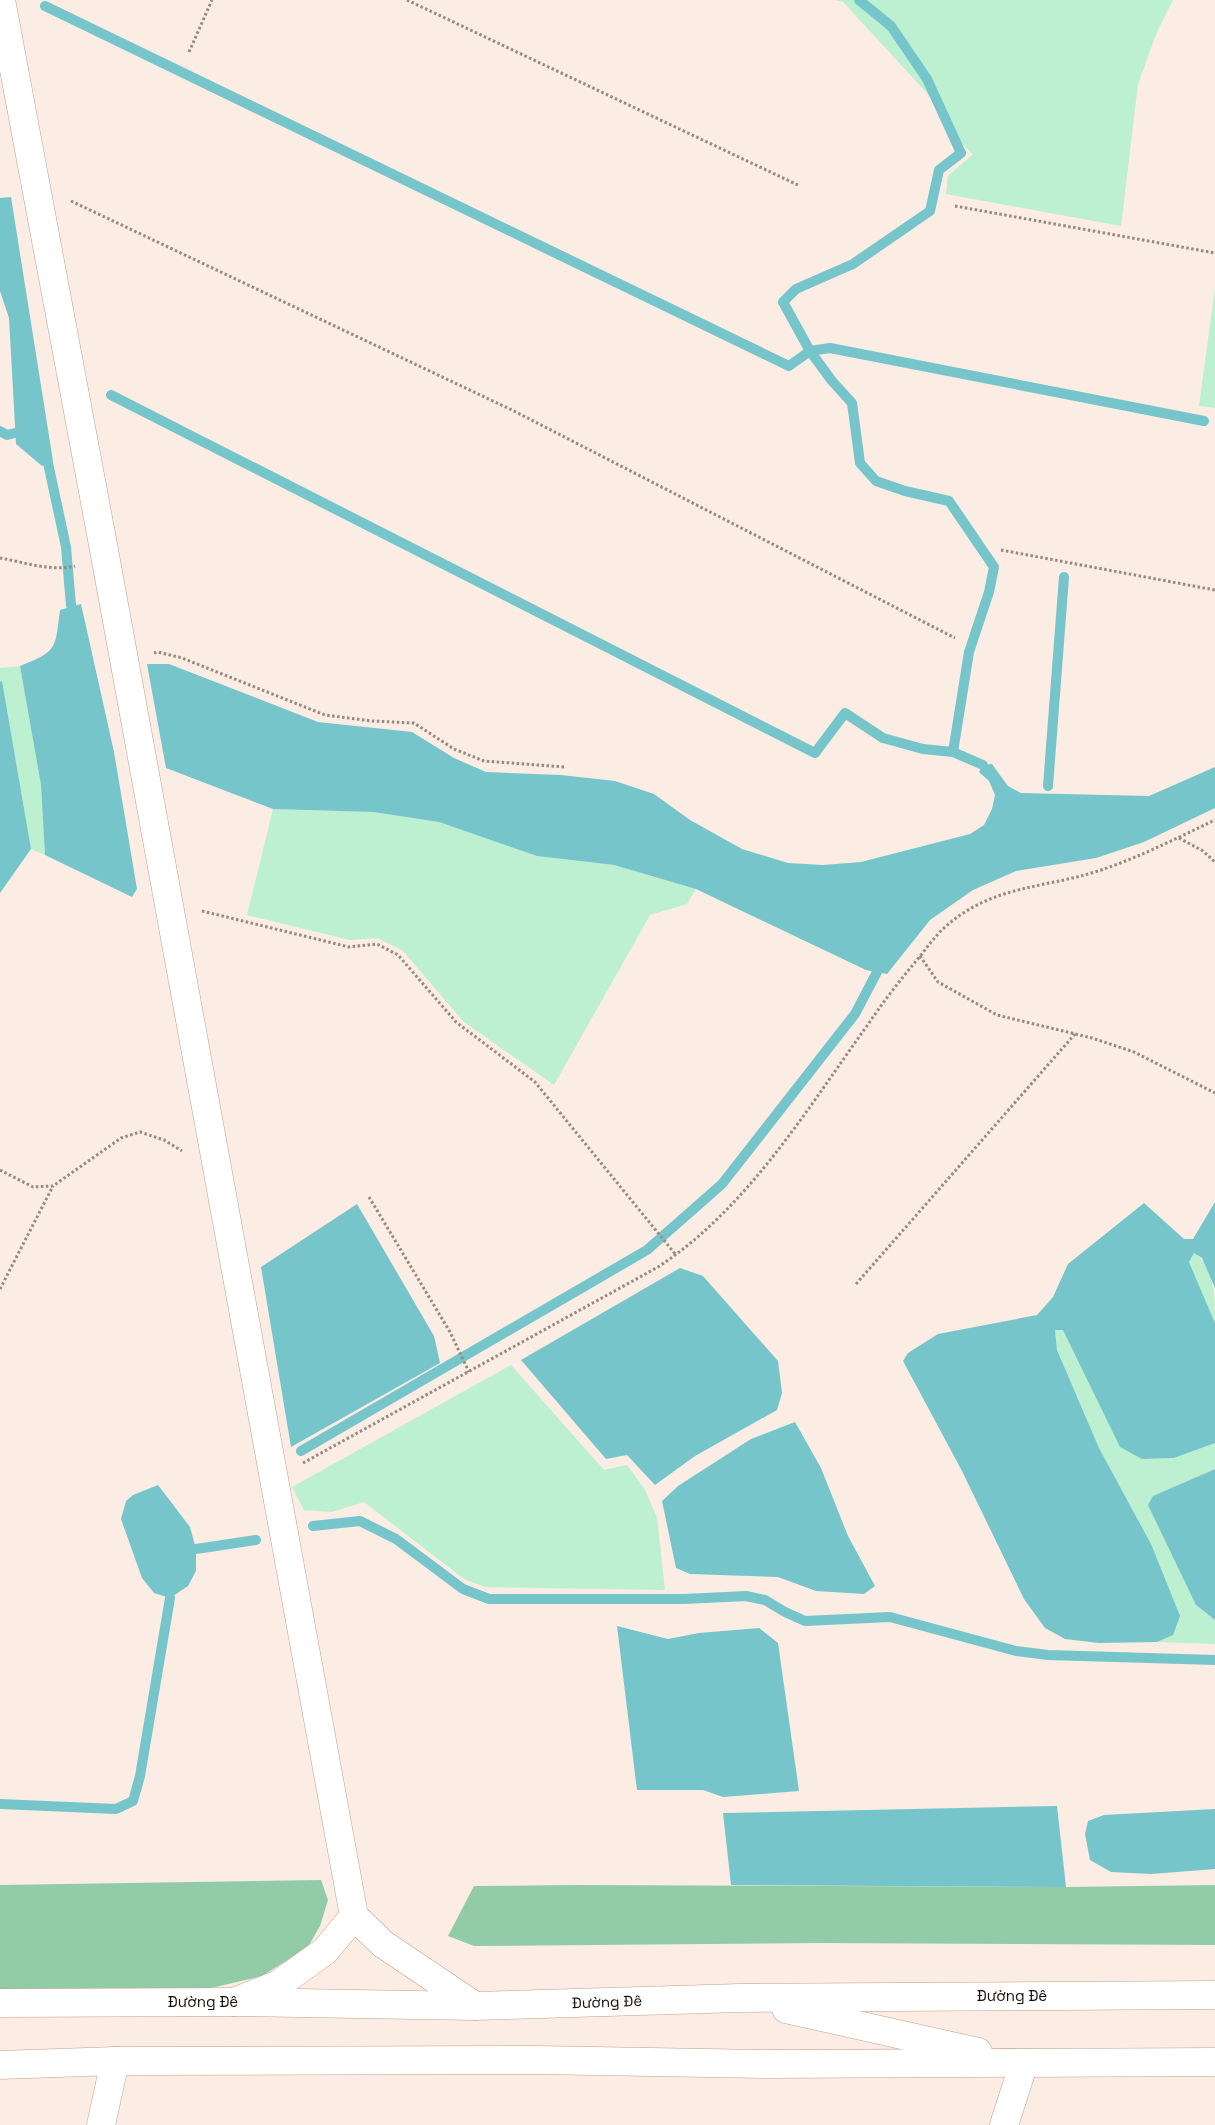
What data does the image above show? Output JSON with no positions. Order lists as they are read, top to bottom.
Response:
{
  "streets": {
    "street": ["Đường Đê"]
  }
}
